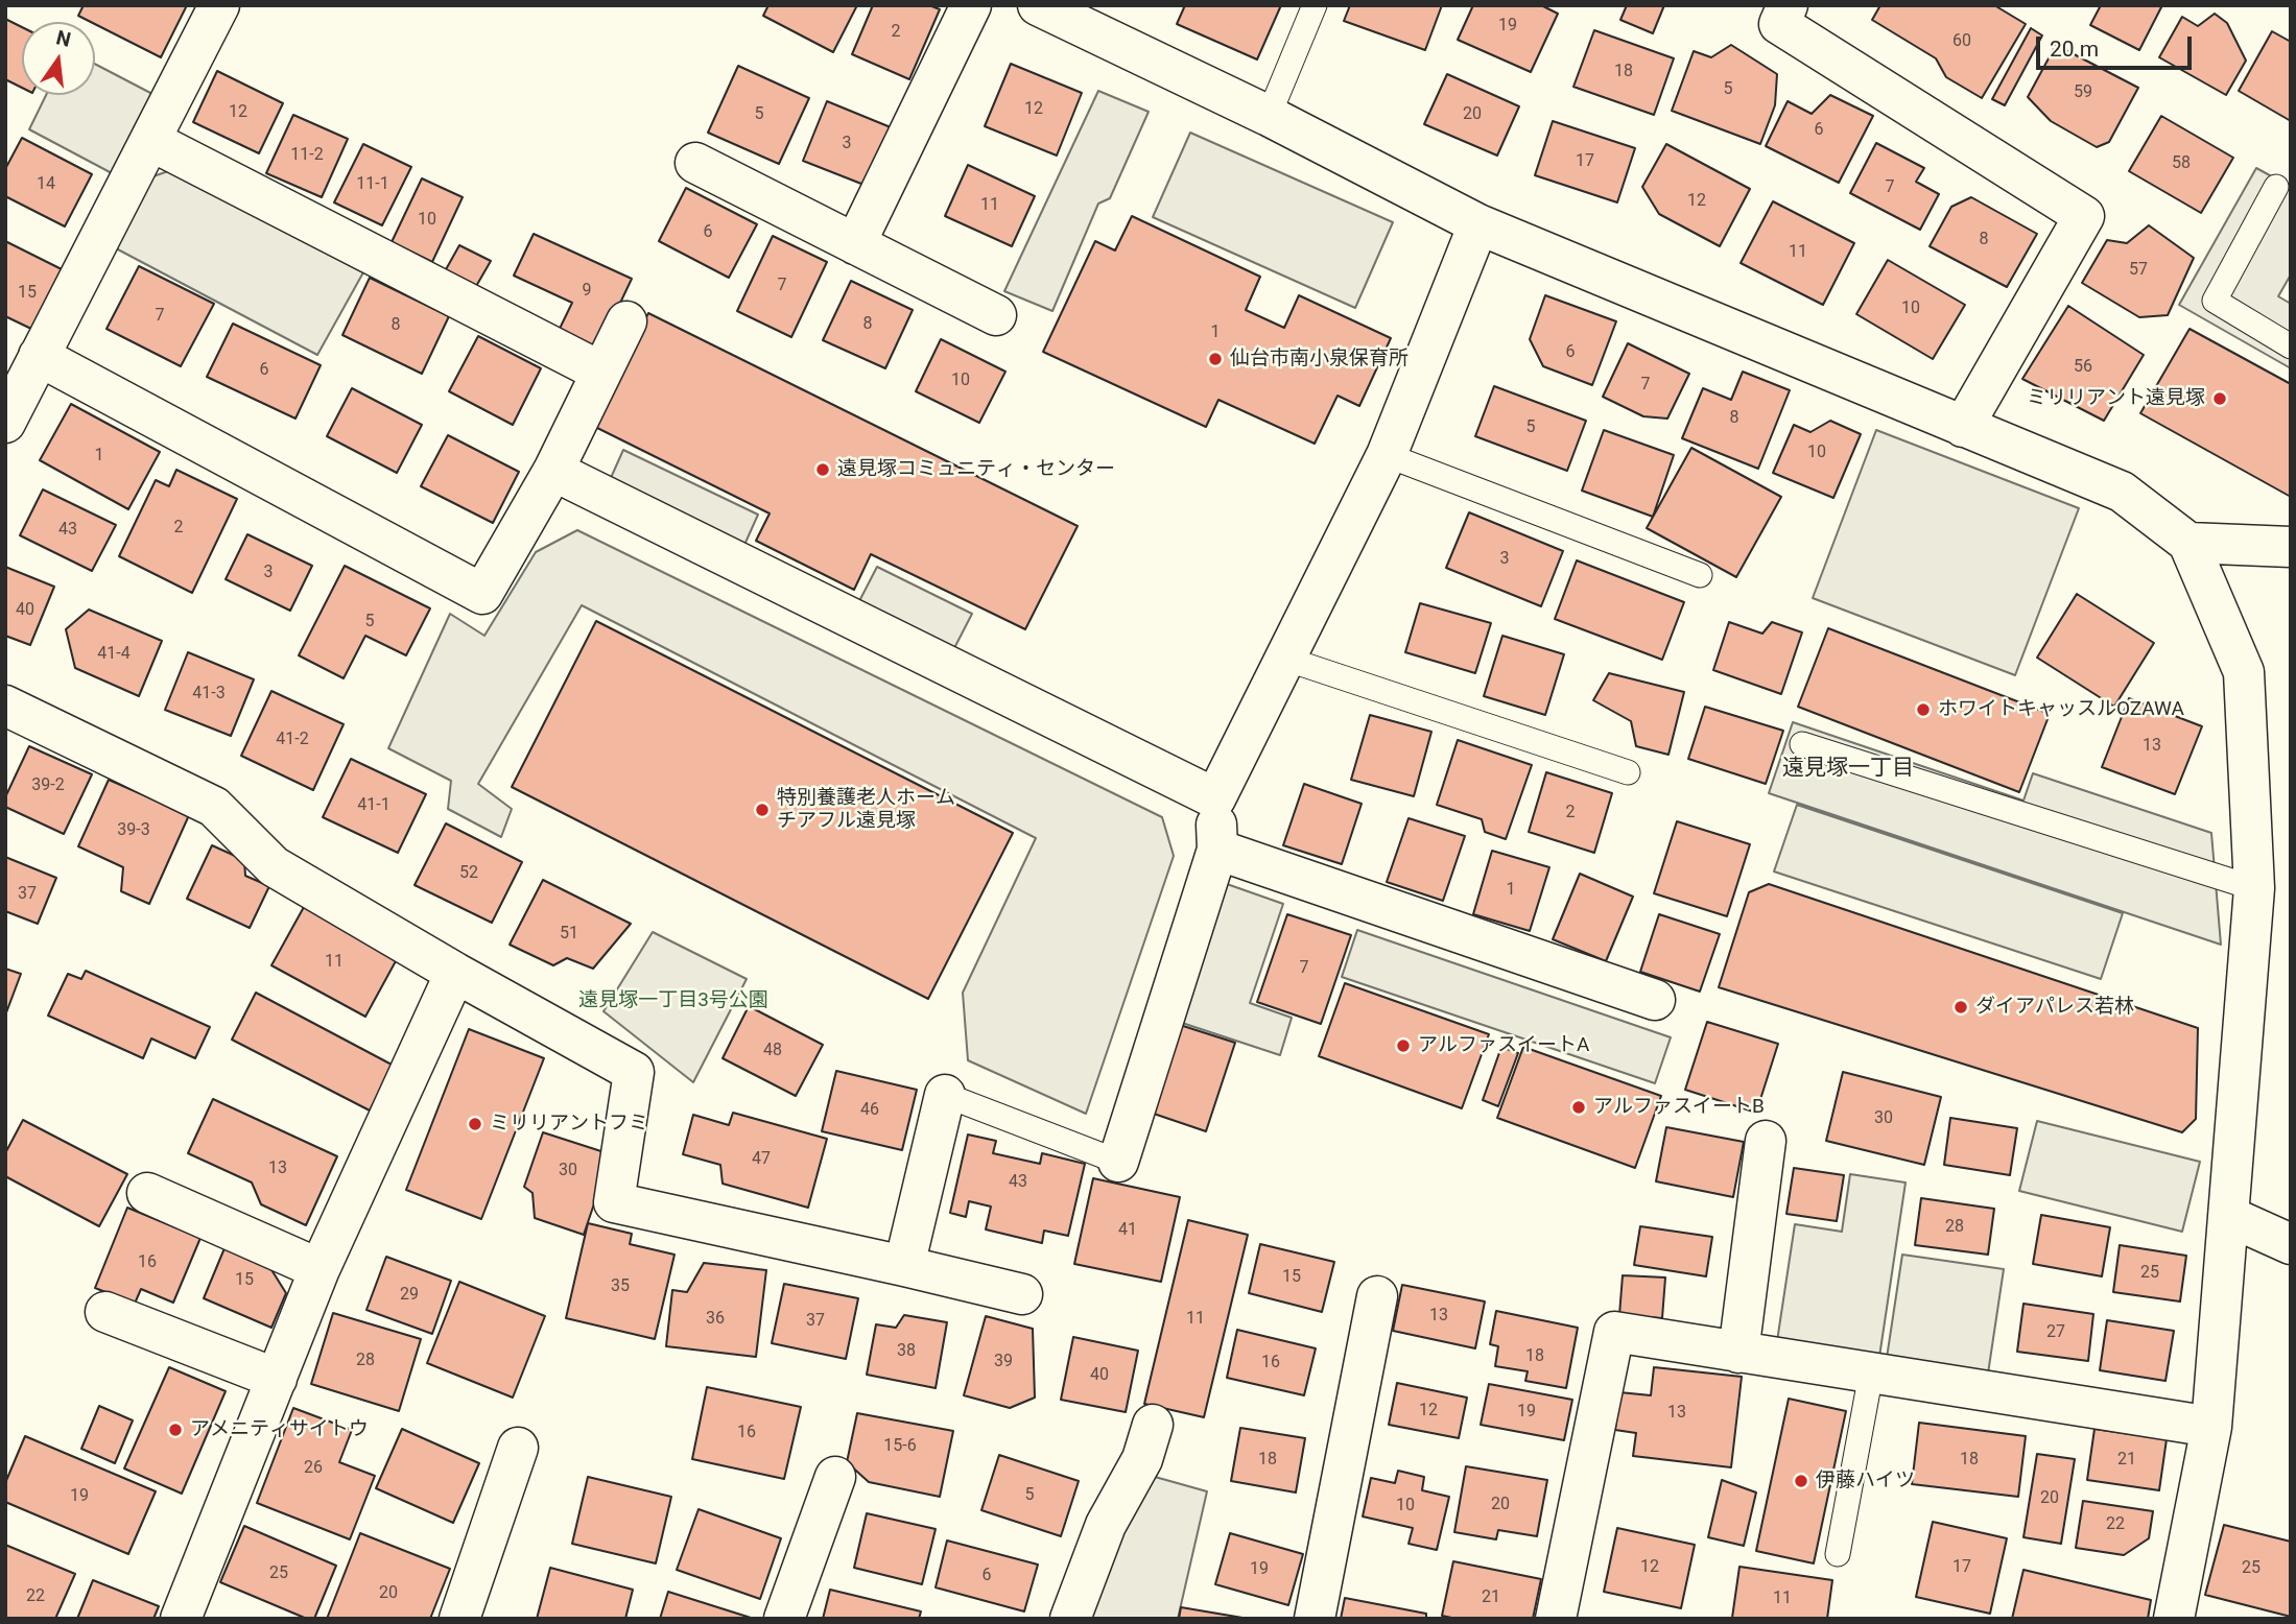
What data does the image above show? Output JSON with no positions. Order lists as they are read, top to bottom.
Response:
{
  "districts": ["遠見塚一丁目"],
  "parks": ["遠見塚一丁目3号公園"],
  "places": [
    "仙台市南小泉保育所",
    "ミリリアント遠見塚",
    "遠見塚コミュニティ・センター",
    "ホワイトキャッスルOZAWA",
    "特別養護老人ホーム チアフル遠見塚",
    "ダイアパレス若林",
    "アルファスイートA",
    "アルファスイートB",
    "ミリリアントフミ",
    "アメニティサイトウ",
    "伊藤ハイツ"
  ],
  "house_numbers": [
    "19",
    "2",
    "60",
    "18",
    "5",
    "59",
    "12",
    "12",
    "5",
    "20",
    "6",
    "3",
    "11-2",
    "17",
    "58",
    "14",
    "11-1",
    "7",
    "12",
    "11",
    "10",
    "6",
    "8",
    "11",
    "57",
    "7",
    "9",
    "15",
    "10",
    "7",
    "8",
    "8",
    "1",
    "6",
    "56",
    "6",
    "10",
    "7",
    "8",
    "5",
    "10",
    "1",
    "2",
    "43",
    "3",
    "3",
    "40",
    "5",
    "41-4",
    "41-3",
    "41-2",
    "13",
    "39-2",
    "41-1",
    "2",
    "39-3",
    "52",
    "1",
    "37",
    "51",
    "11",
    "7",
    "48",
    "46",
    "30",
    "47",
    "13",
    "30",
    "43",
    "28",
    "41",
    "16",
    "25",
    "15",
    "15",
    "35",
    "29",
    "13",
    "36",
    "11",
    "37",
    "27",
    "38",
    "18",
    "28",
    "39",
    "16",
    "40",
    "12",
    "19",
    "13",
    "16",
    "15-6",
    "18",
    "18",
    "21",
    "26",
    "5",
    "19",
    "20",
    "20",
    "10",
    "22",
    "12",
    "17",
    "25",
    "19",
    "25",
    "6",
    "20",
    "22",
    "21",
    "11"
  ],
  "scale_bar": "20 m",
  "north": "top"
}
